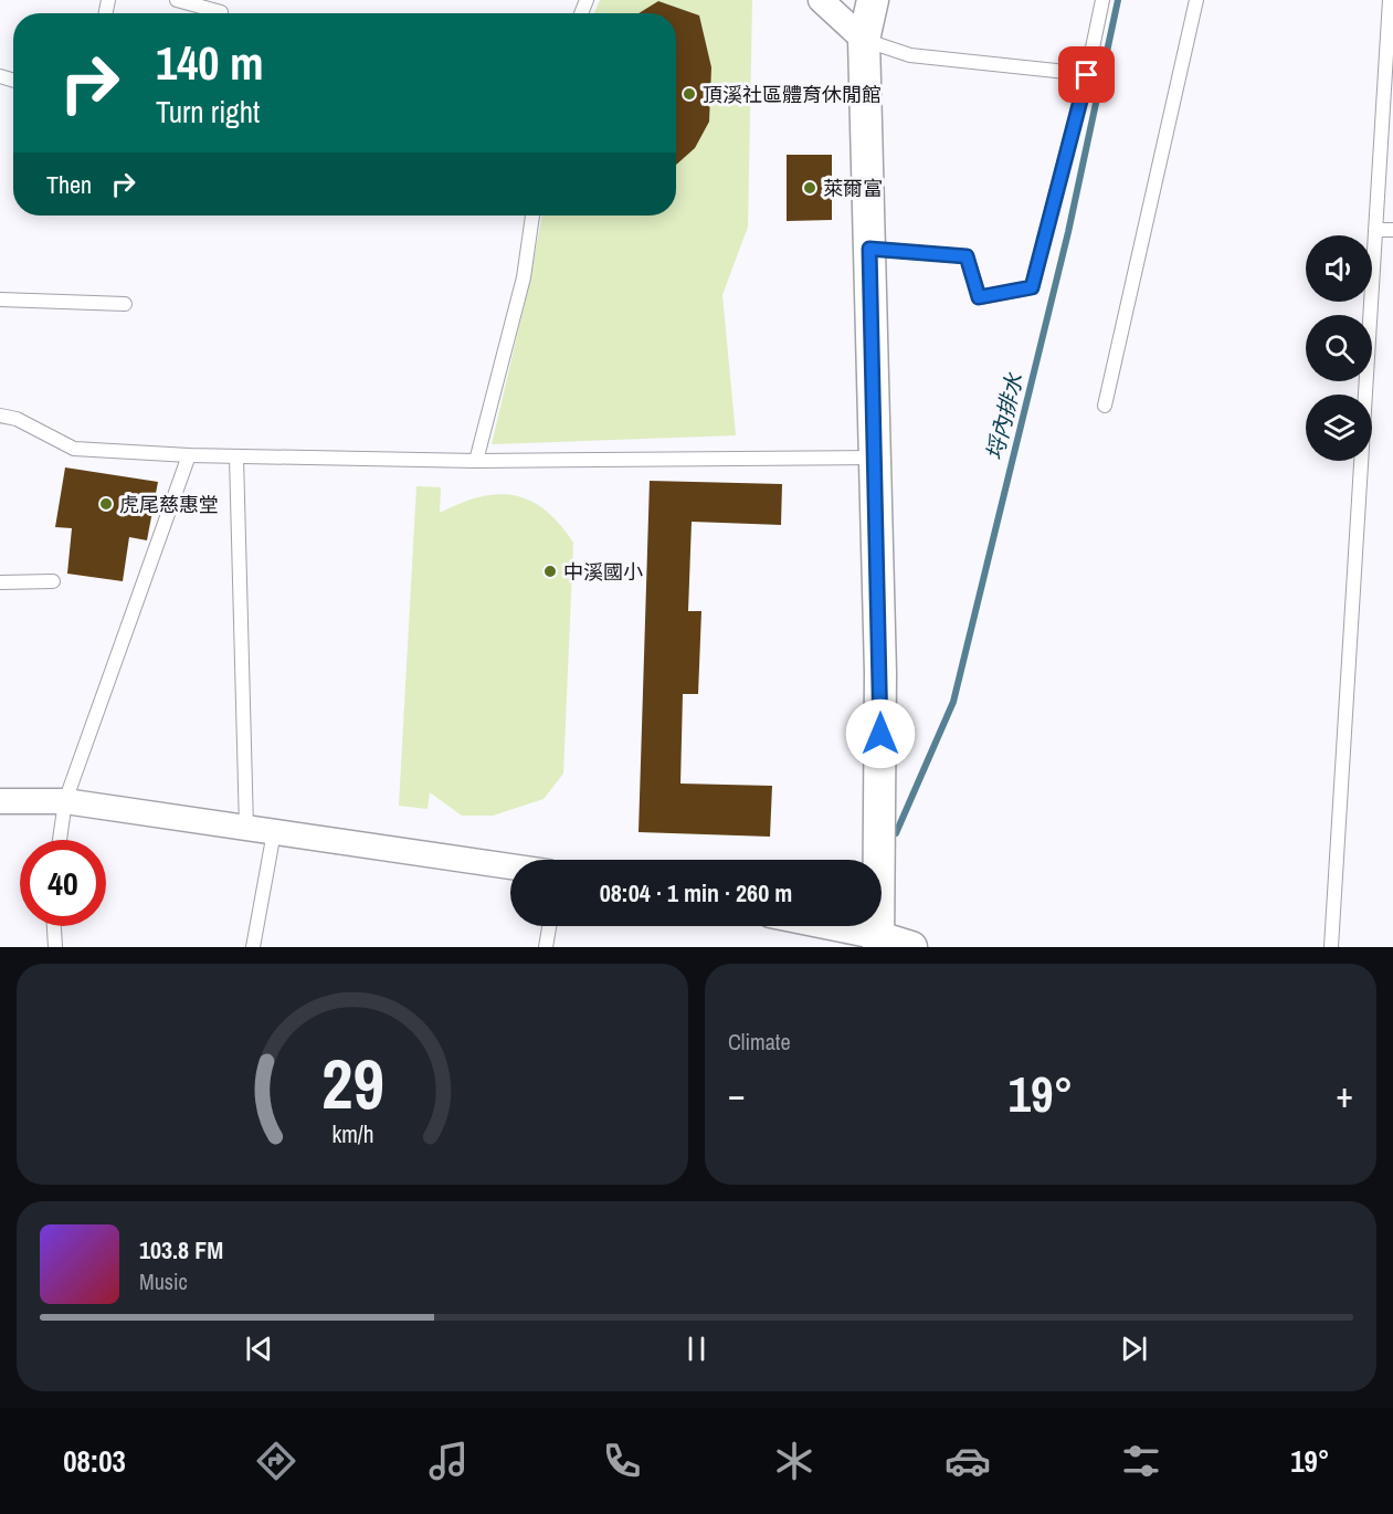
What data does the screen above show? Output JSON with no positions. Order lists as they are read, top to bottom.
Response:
{
  "water": ["埒內排水"],
  "places": [
    "頂溪社區體育休閒館",
    "萊爾富",
    "虎尾慈惠堂",
    "中溪國小"
  ],
  "page": {
    "turn": ["140 m", "Turn right"],
    "then": "Then",
    "limit": "40",
    "trip": "08:04 · 1 min · 260 m",
    "tile": "Climate",
    "heat": ["−", "19°", "+"],
    "song": ["103.8 FM", "Music"],
    "tabs": ["08:03", "19°"],
    "gauge": ["29", "km/h"]
  }
}
